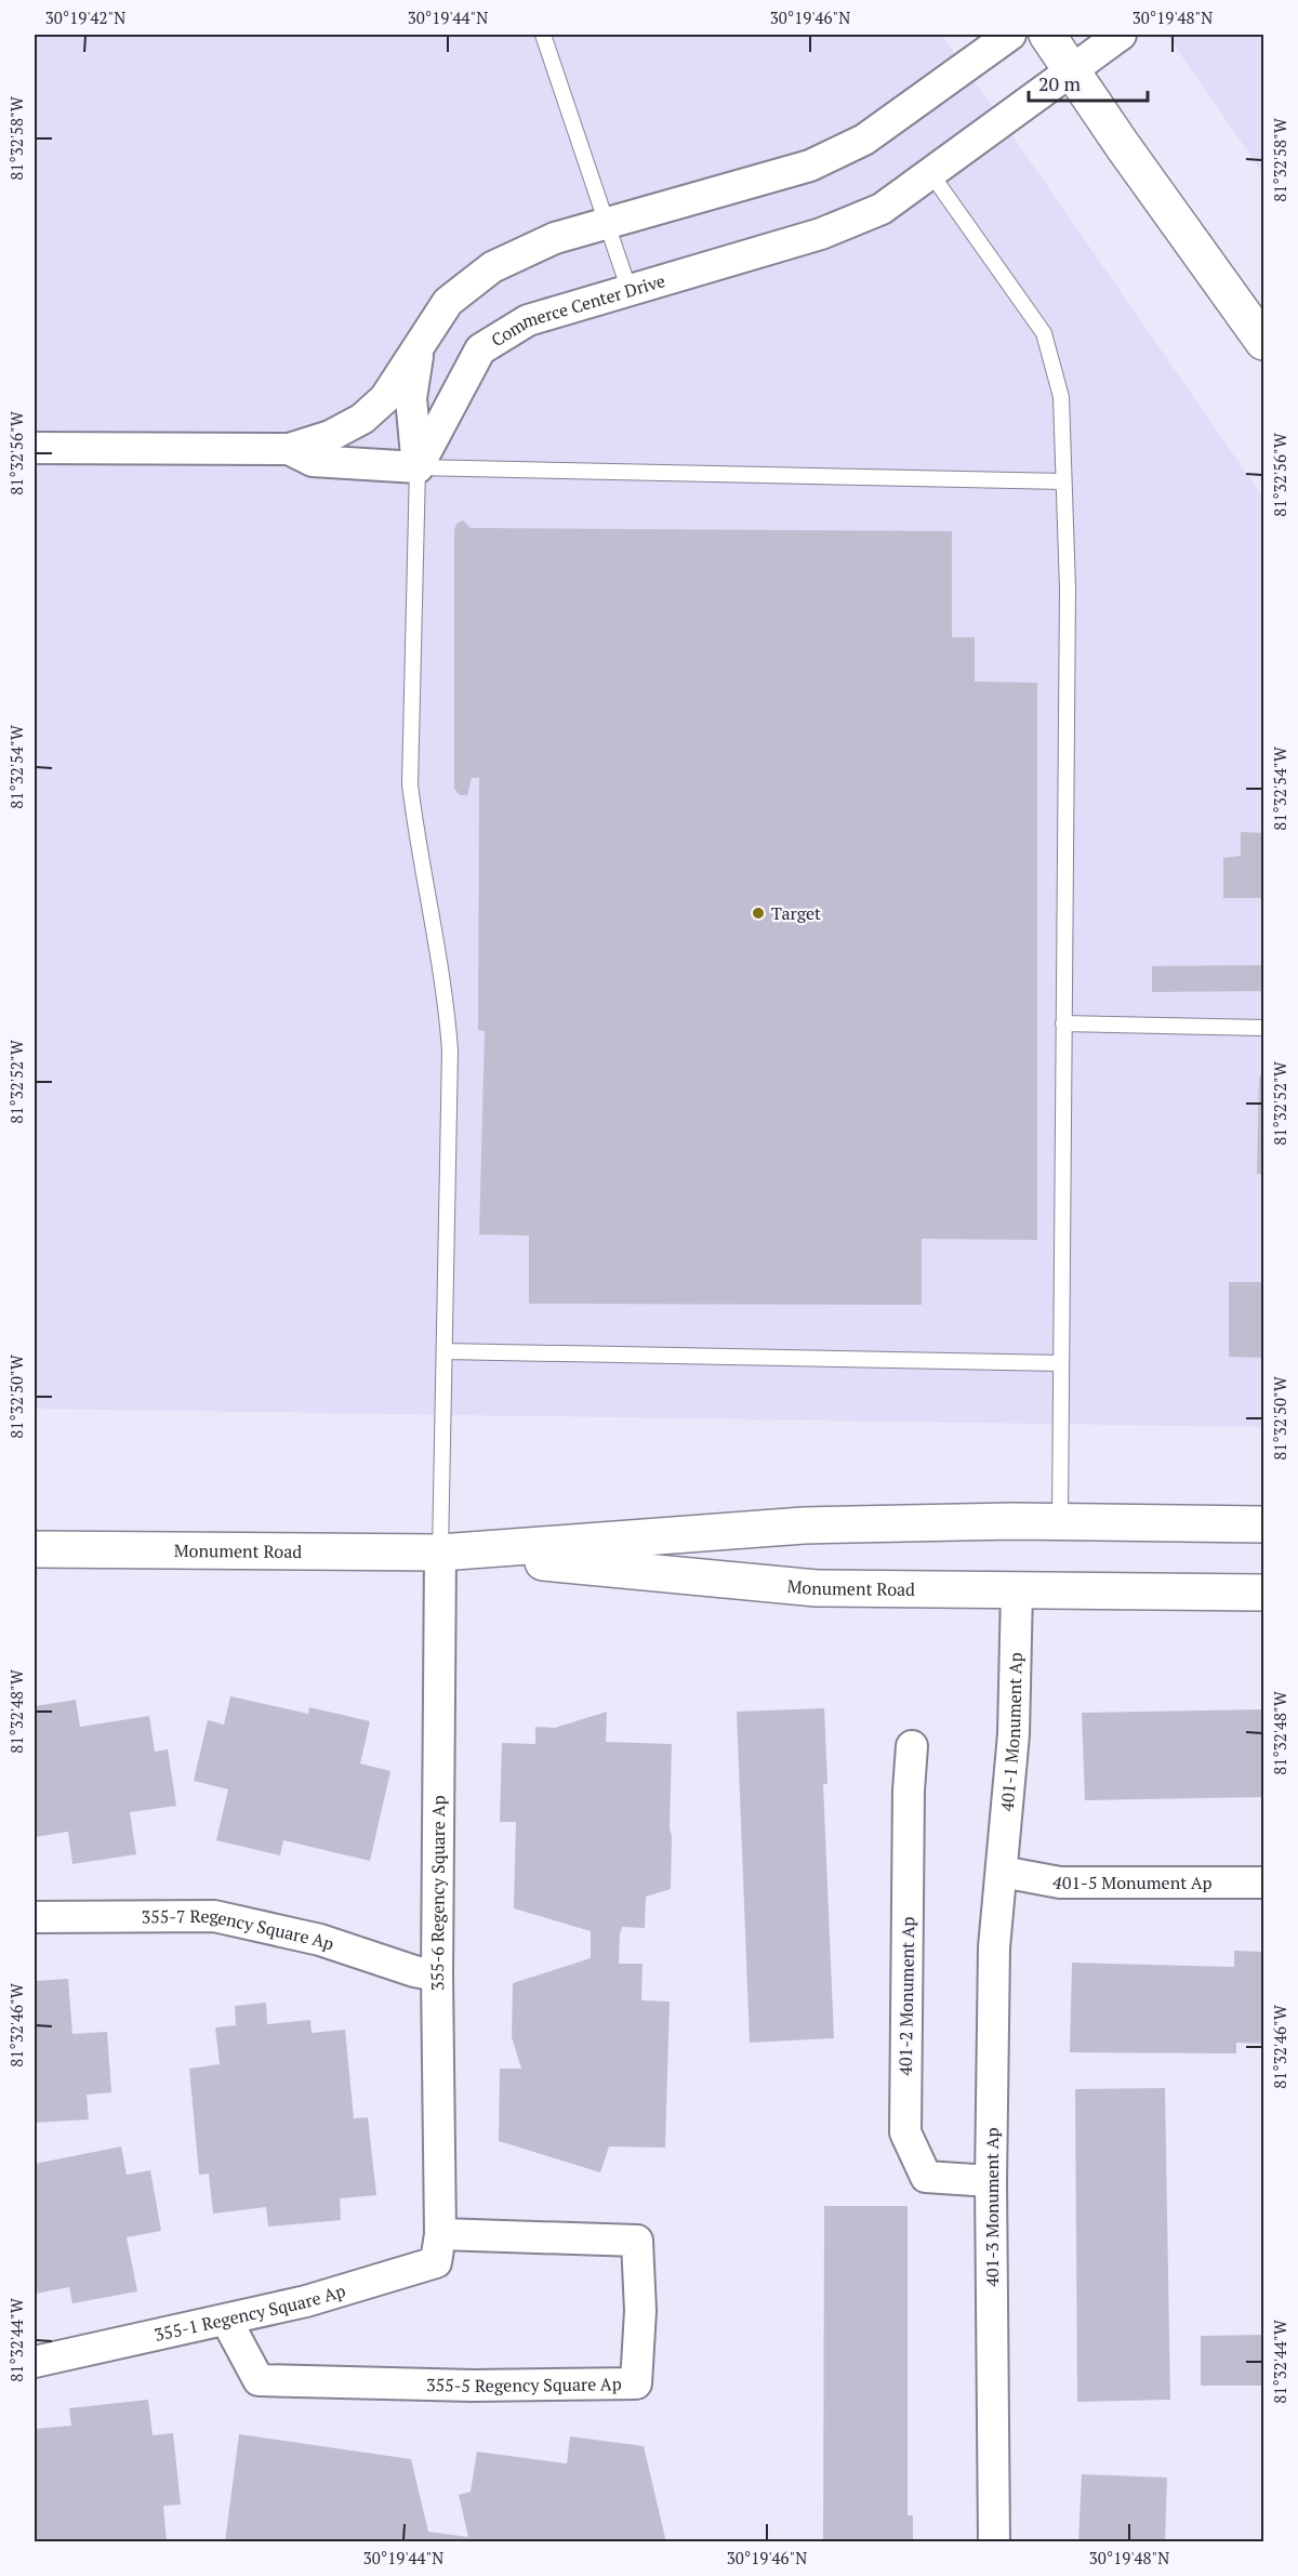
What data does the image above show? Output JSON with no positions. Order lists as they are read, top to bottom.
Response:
{
  "streets": {
    "main road": ["Monument Road"],
    "street": [
      "Commerce Center Drive",
      "401-1 Monument Ap",
      "401-5 Monument Ap",
      "355-6 Regency Square Ap",
      "355-7 Regency Square Ap",
      "401-2 Monument Ap",
      "401-3 Monument Ap",
      "355-1 Regency Square Ap",
      "355-5 Regency Square Ap"
    ]
  },
  "crossings": [
    ["Monument Road", "401-1 Monument Ap"],
    ["Monument Road", "355-6 Regency Square Ap"],
    ["401-1 Monument Ap", "401-5 Monument Ap"],
    ["401-1 Monument Ap", "401-3 Monument Ap"],
    ["401-5 Monument Ap", "401-3 Monument Ap"],
    ["355-6 Regency Square Ap", "355-7 Regency Square Ap"],
    ["355-6 Regency Square Ap", "355-1 Regency Square Ap"],
    ["355-6 Regency Square Ap", "355-5 Regency Square Ap"],
    ["401-2 Monument Ap", "401-3 Monument Ap"],
    ["355-1 Regency Square Ap", "355-5 Regency Square Ap"]
  ],
  "places": ["Target"],
  "scale_bar": "20 m",
  "coordinates": [
    "30°19'42\"N",
    "30°19'44\"N",
    "30°19'46\"N",
    "30°19'48\"N",
    "81°32'58\"W",
    "81°32'56\"W",
    "81°32'54\"W",
    "81°32'52\"W",
    "81°32'50\"W",
    "81°32'48\"W",
    "81°32'46\"W",
    "81°32'44\"W"
  ]
}
